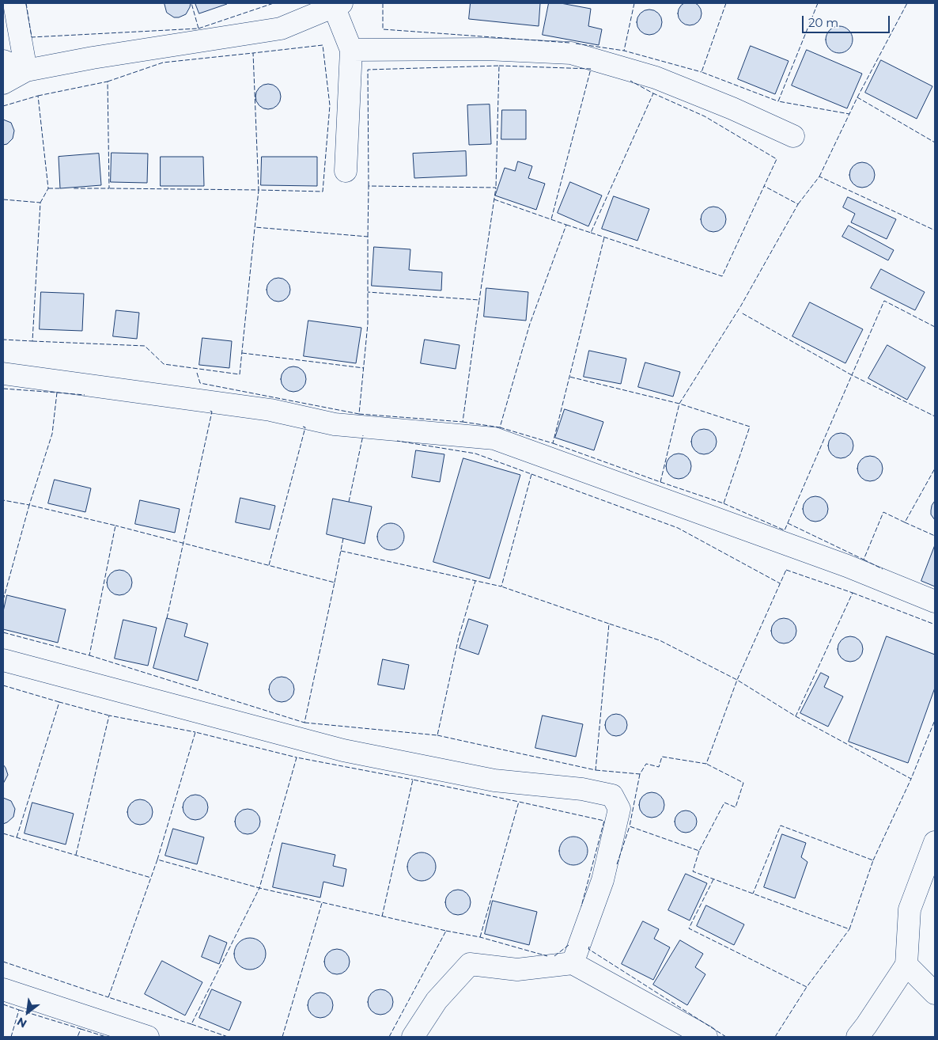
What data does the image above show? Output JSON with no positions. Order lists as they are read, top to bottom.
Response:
{
  "scale_bar": "20 m",
  "north": "bottom left"
}
